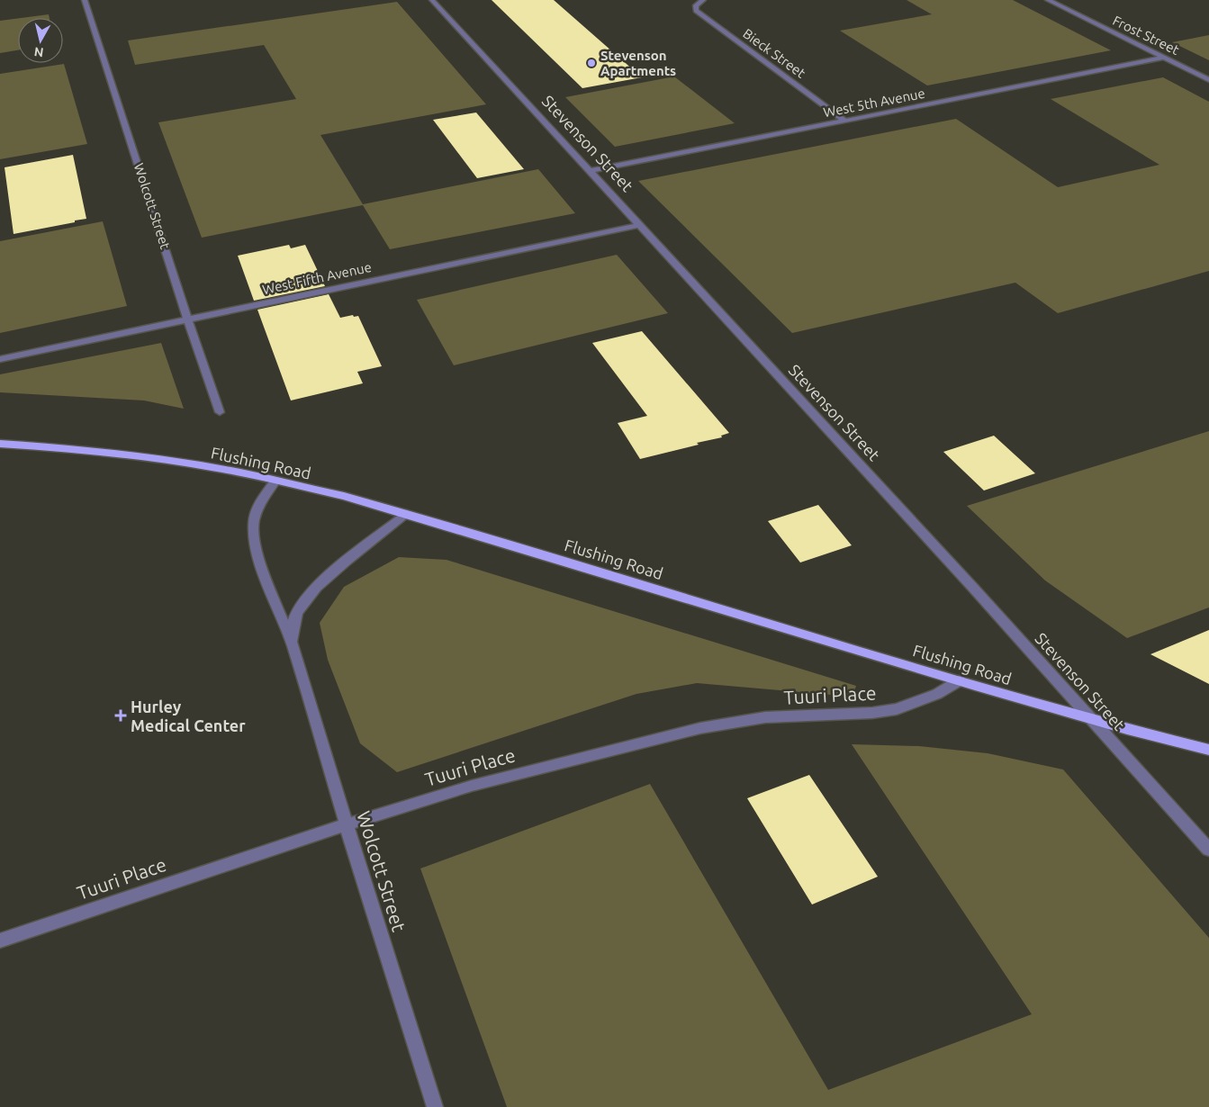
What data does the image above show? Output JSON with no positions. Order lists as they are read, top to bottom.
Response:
{
  "streets": {
    "main road": ["Flushing Road"],
    "street": [
      "Frost Street",
      "Bieck Street",
      "West 5th Avenue",
      "Stevenson Street",
      "Wolcott Street",
      "West Fifth Avenue",
      "Tuuri Place"
    ]
  },
  "crossings": [
    ["Frost Street", "West 5th Avenue"],
    ["Bieck Street", "West 5th Avenue"],
    ["West 5th Avenue", "Stevenson Street"],
    ["Stevenson Street", "West Fifth Avenue"],
    ["Stevenson Street", "Flushing Road"],
    ["Wolcott Street", "West Fifth Avenue"],
    ["Wolcott Street", "Flushing Road"],
    ["Wolcott Street", "Tuuri Place"],
    ["Flushing Road", "Tuuri Place"]
  ],
  "places": {
    "other": ["Stevenson Apartments"],
    "health": ["Hurley Medical Center"]
  },
  "north": "bottom"
}
